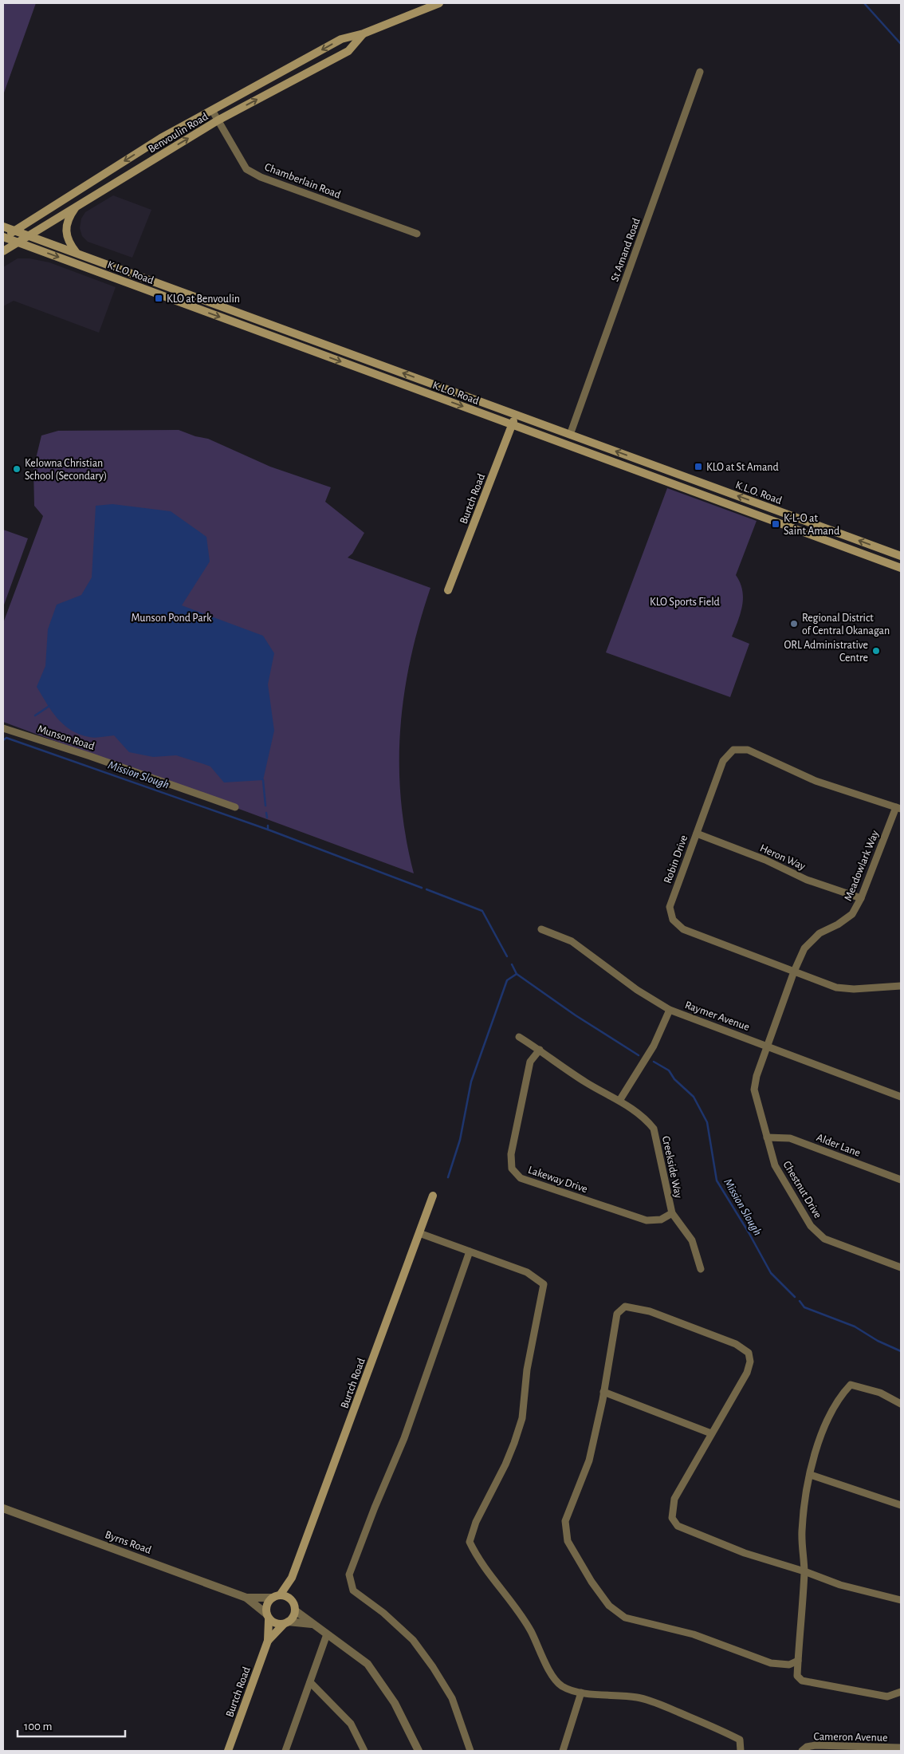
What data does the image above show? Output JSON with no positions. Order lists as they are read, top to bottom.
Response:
{
  "streets": {
    "main road": ["Benvoulin Road", "K.L.O. Road", "Burtch Road"],
    "street": [
      "Chamberlain Road",
      "St Amand Road",
      "Munson Road",
      "Heron Way",
      "Robin Drive",
      "Meadowlark Way",
      "Raymer Avenue",
      "Alder Lane",
      "Creekside Way",
      "Lakeway Drive",
      "Chestnut Drive",
      "Byrns Road",
      "Cameron Avenue"
    ]
  },
  "crossings": [
    ["Benvoulin Road", "Chamberlain Road"],
    ["Benvoulin Road", "K.L.O. Road"],
    ["St Amand Road", "K.L.O. Road"],
    ["K.L.O. Road", "Burtch Road"],
    ["Burtch Road", "Byrns Road"],
    ["Heron Way", "Robin Drive"],
    ["Heron Way", "Meadowlark Way"],
    ["Robin Drive", "Meadowlark Way"],
    ["Meadowlark Way", "Raymer Avenue"],
    ["Meadowlark Way", "Chestnut Drive"],
    ["Raymer Avenue", "Chestnut Drive"],
    ["Alder Lane", "Chestnut Drive"],
    ["Creekside Way", "Lakeway Drive"]
  ],
  "water": ["Mission Slough"],
  "parks": ["KLO Sports Field", "Munson Pond Park"],
  "places": {
    "transit": ["KLO at Benvoulin", "KLO at St Amand", "K-L-O at Saint Amand"],
    "other": ["Kelowna Christian School (Secondary)", "Regional District of Central Okanagan", "ORL Administrative Centre"]
  },
  "scale_bar": "100 m"
}
